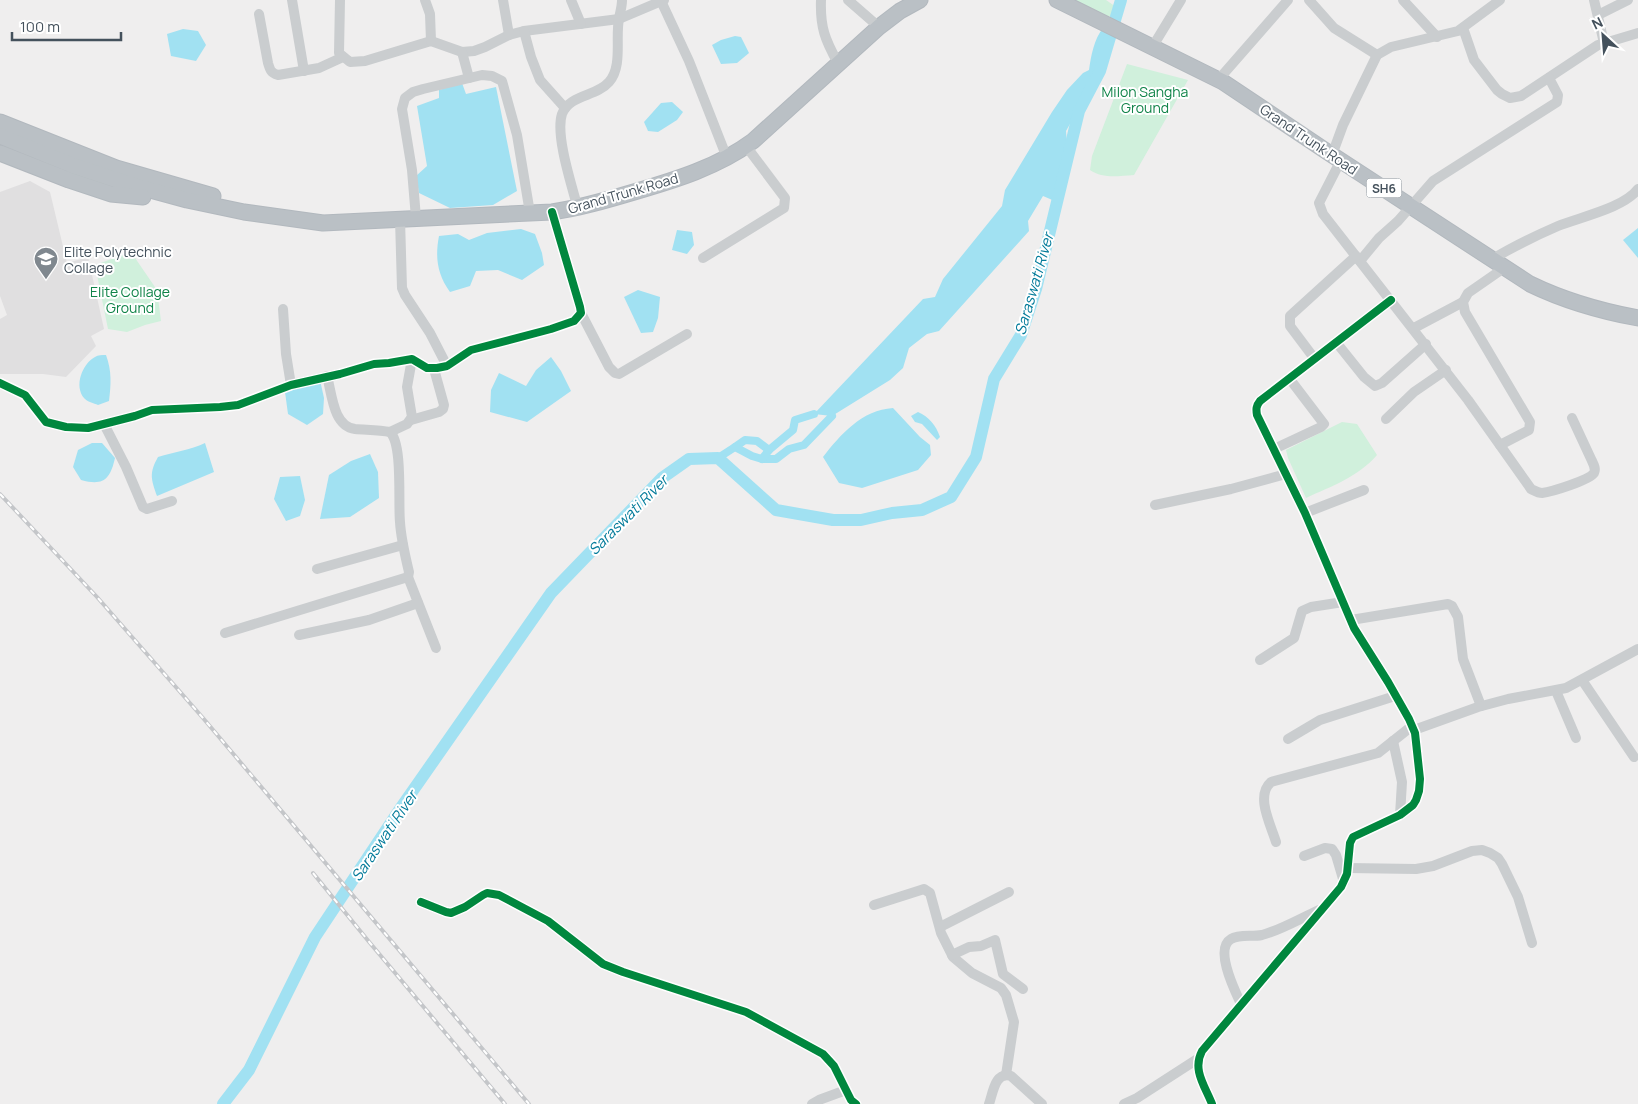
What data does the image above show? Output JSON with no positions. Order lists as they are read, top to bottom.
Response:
{
  "streets": {
    "highway": ["Grand Trunk Road", "SH6"]
  },
  "water": ["Saraswati River"],
  "parks": ["Milon Sangha Ground", "Elite Collage Ground"],
  "places": {
    "school or university": ["Elite Polytechnic Collage"]
  },
  "scale_bar": "100 m",
  "north": "top left"
}
